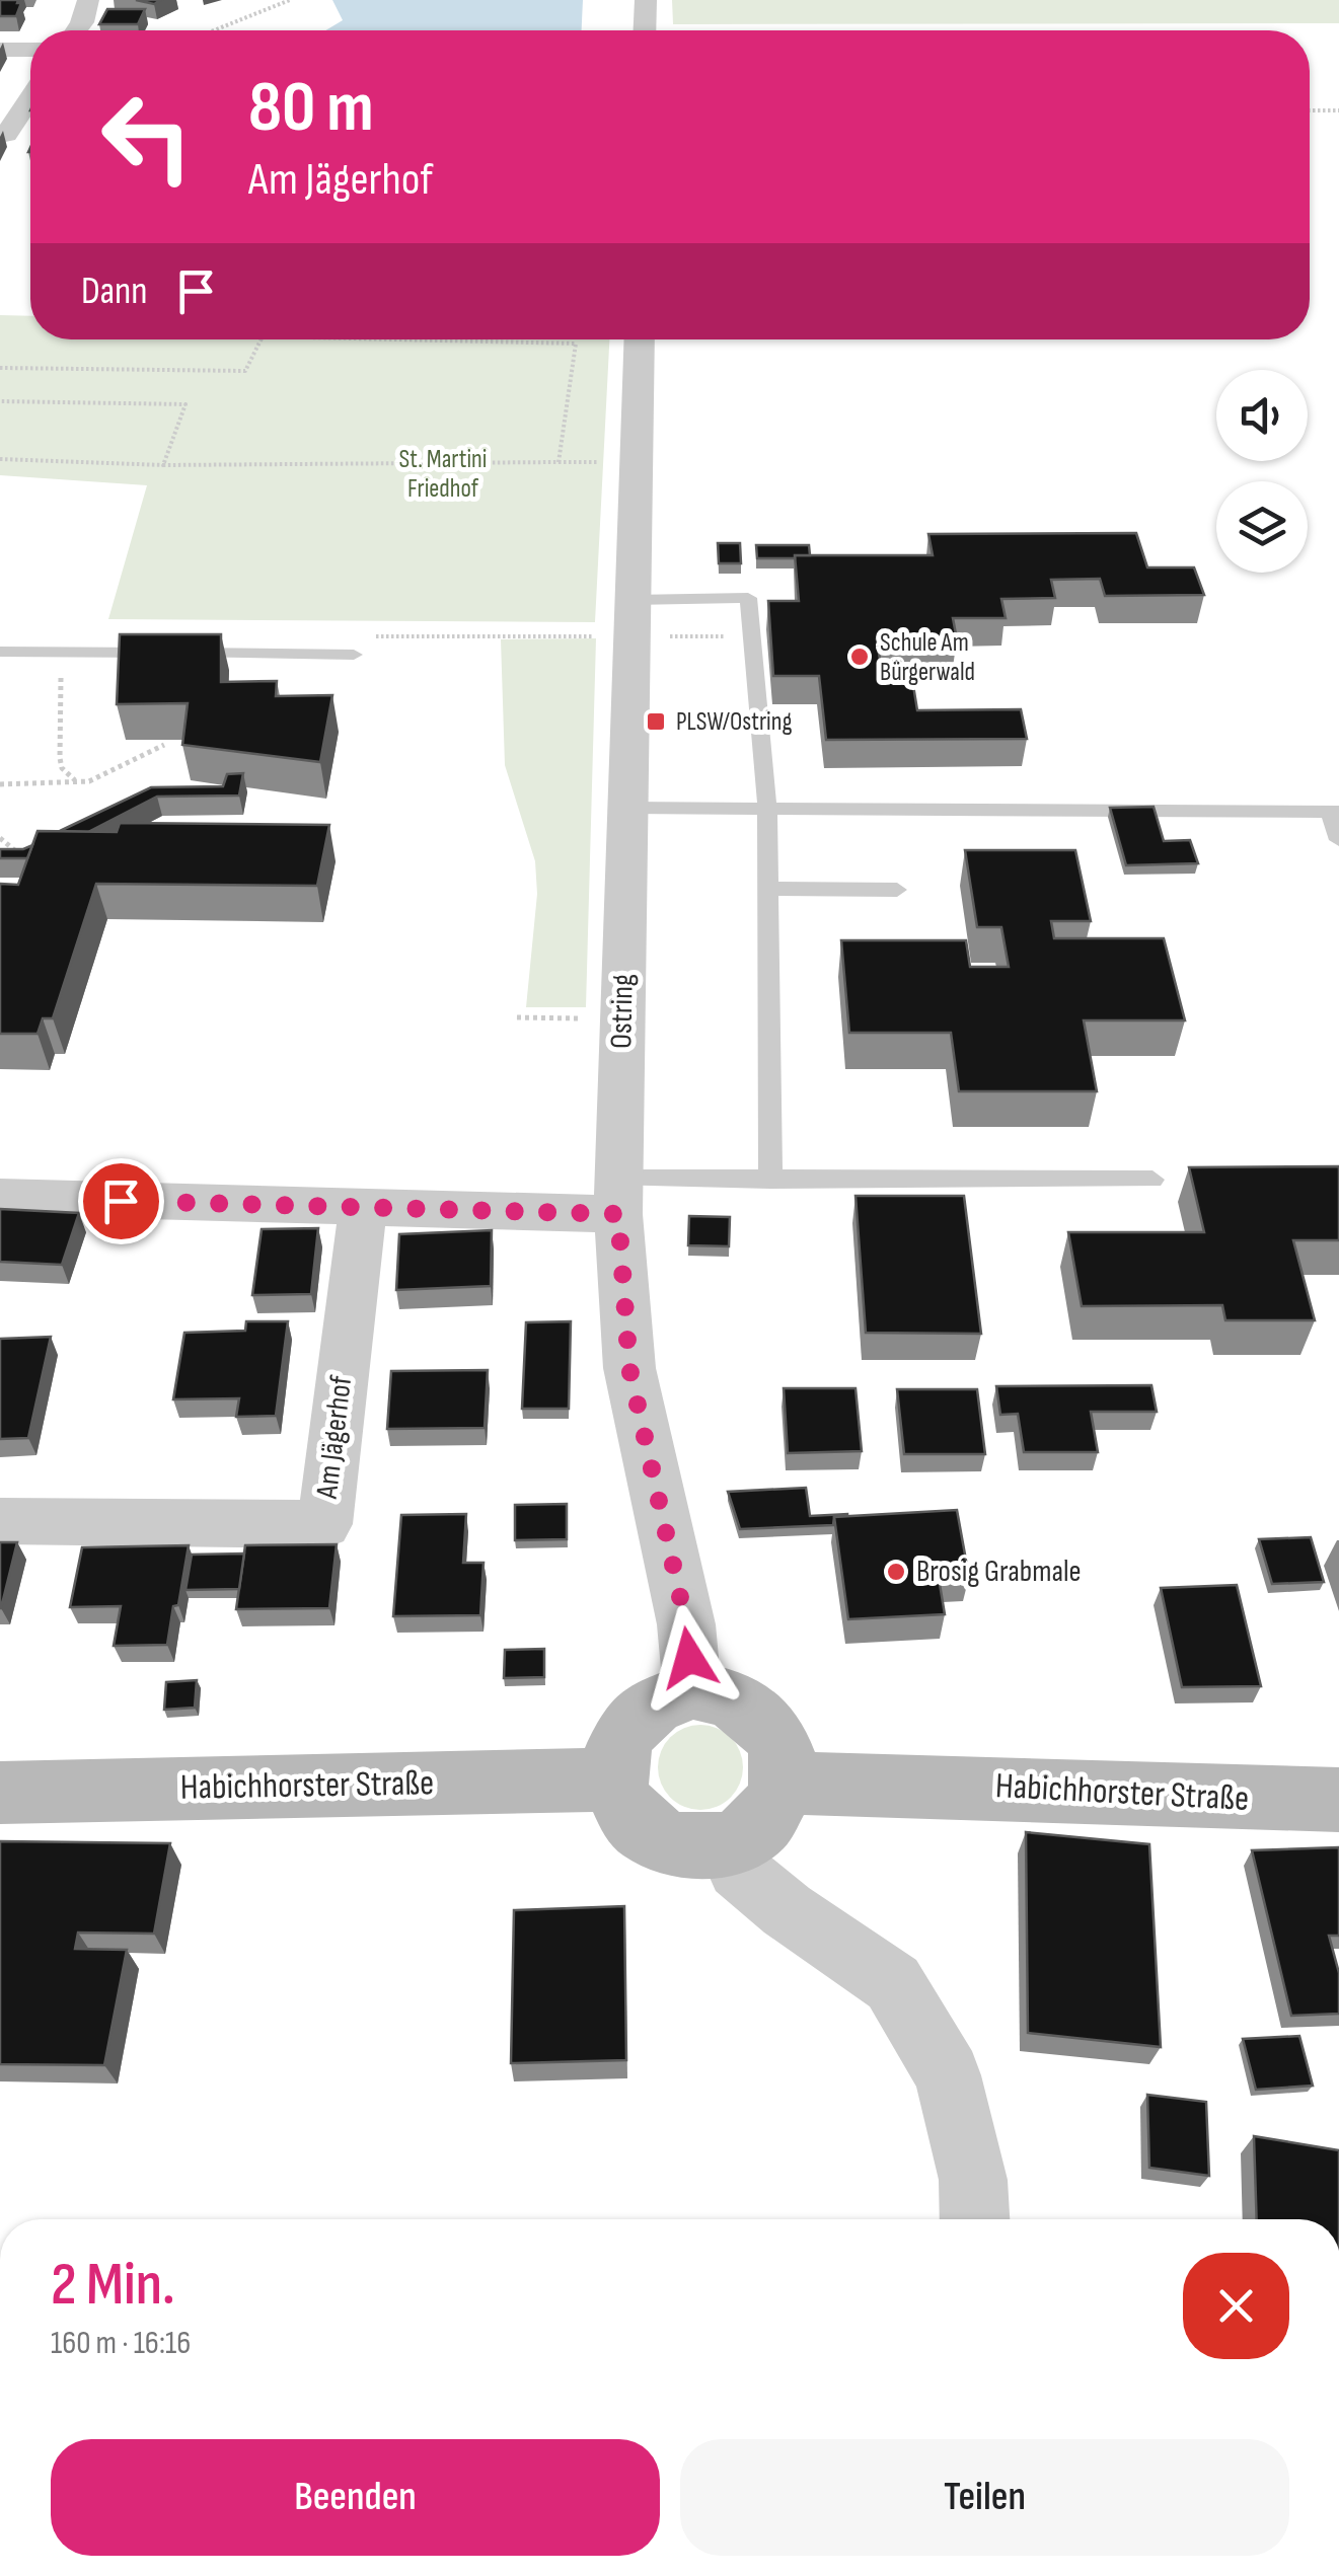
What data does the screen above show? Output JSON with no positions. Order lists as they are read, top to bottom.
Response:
{
  "streets": {
    "main road": ["Habichhorster Straße"],
    "street": ["Ostring", "Am Jägerhof"]
  },
  "crossings": [
    ["Ostring", "Habichhorster Straße"]
  ],
  "parks": ["St. Martini Friedhof"],
  "places": {
    "other": ["Schule Am Bürgerwald", "Brosig Grabmale"],
    "transit": ["PLSW/Ostring"]
  },
  "page": {
    "turn": ["80 m", "Am Jägerhof"],
    "then": "Dann",
    "heading": ["2 Min.", "160 m · 16:16"],
    "buttons": ["Beenden", "Teilen"]
  }
}
